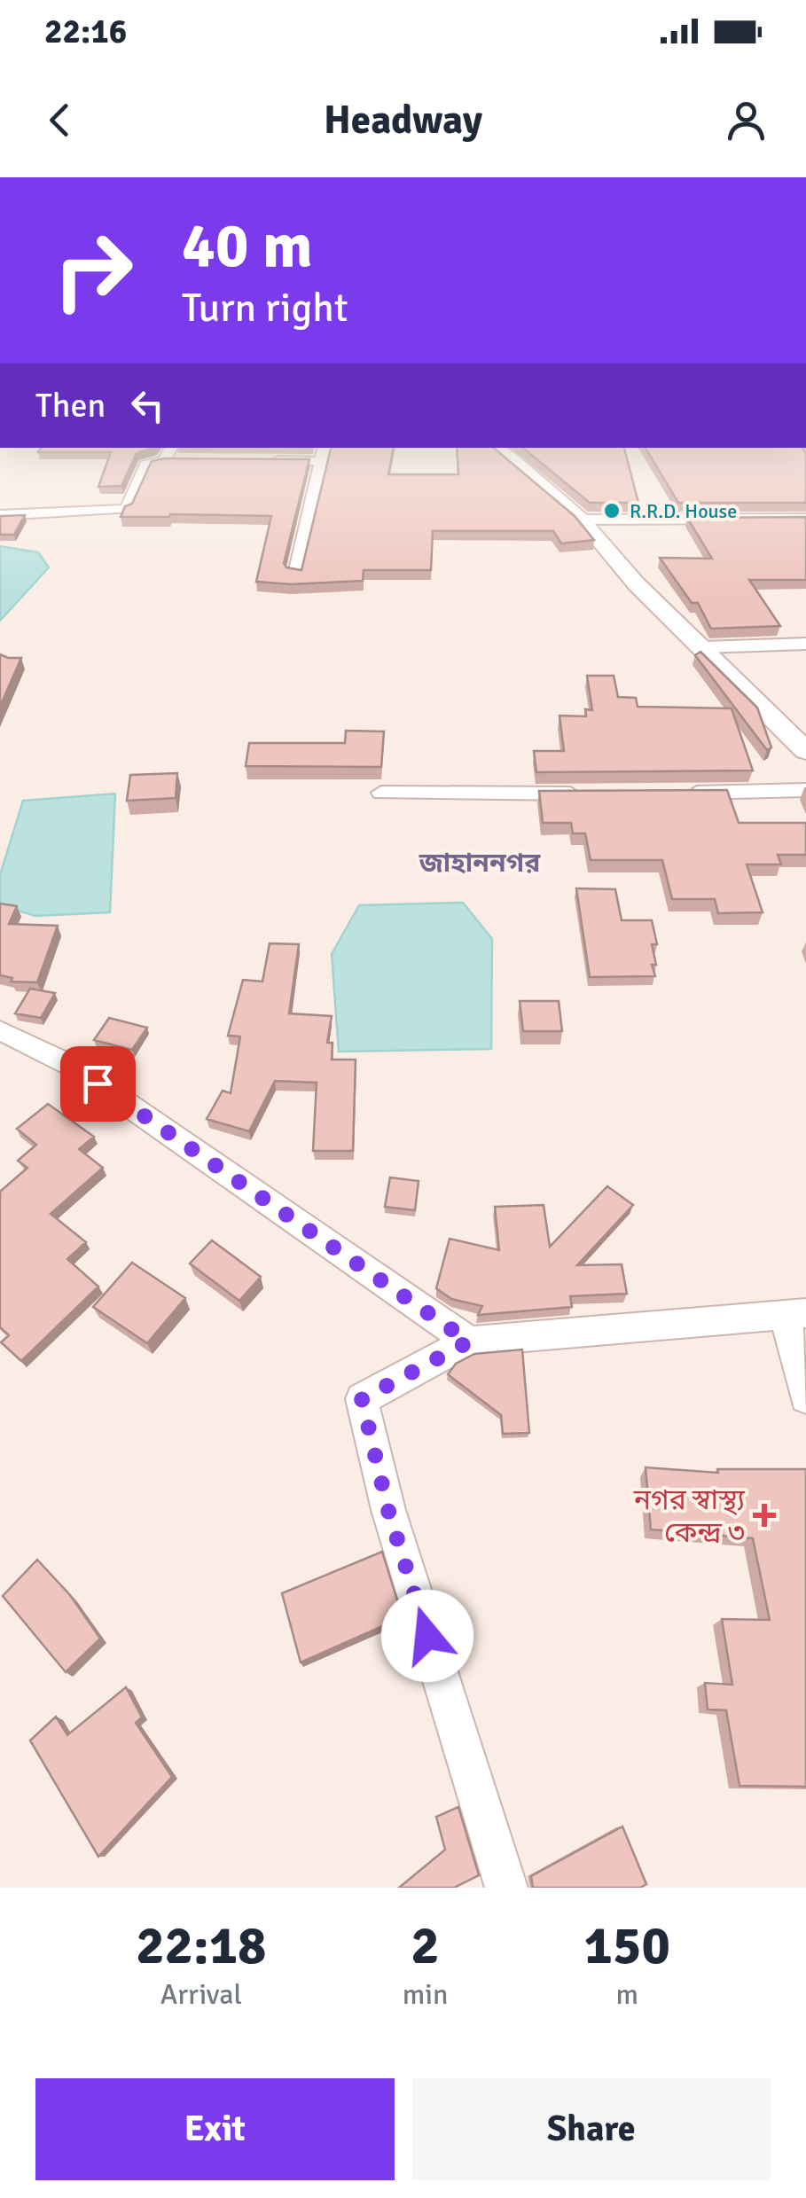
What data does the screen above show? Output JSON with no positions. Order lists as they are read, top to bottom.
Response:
{
  "districts": ["জাহাননগর"],
  "places": {
    "other": ["R.R.D. House"],
    "health": ["নগর স্বাস্থ্য কেন্দ্র ৩"]
  },
  "page": {
    "status": "22:16",
    "header": "Headway",
    "turn": ["40 m", "Turn right"],
    "then": "Then",
    "eta": [
      "22:18",
      "Arrival",
      "2",
      "min",
      "150",
      "m"
    ],
    "buttons": ["Exit", "Share"]
  }
}
